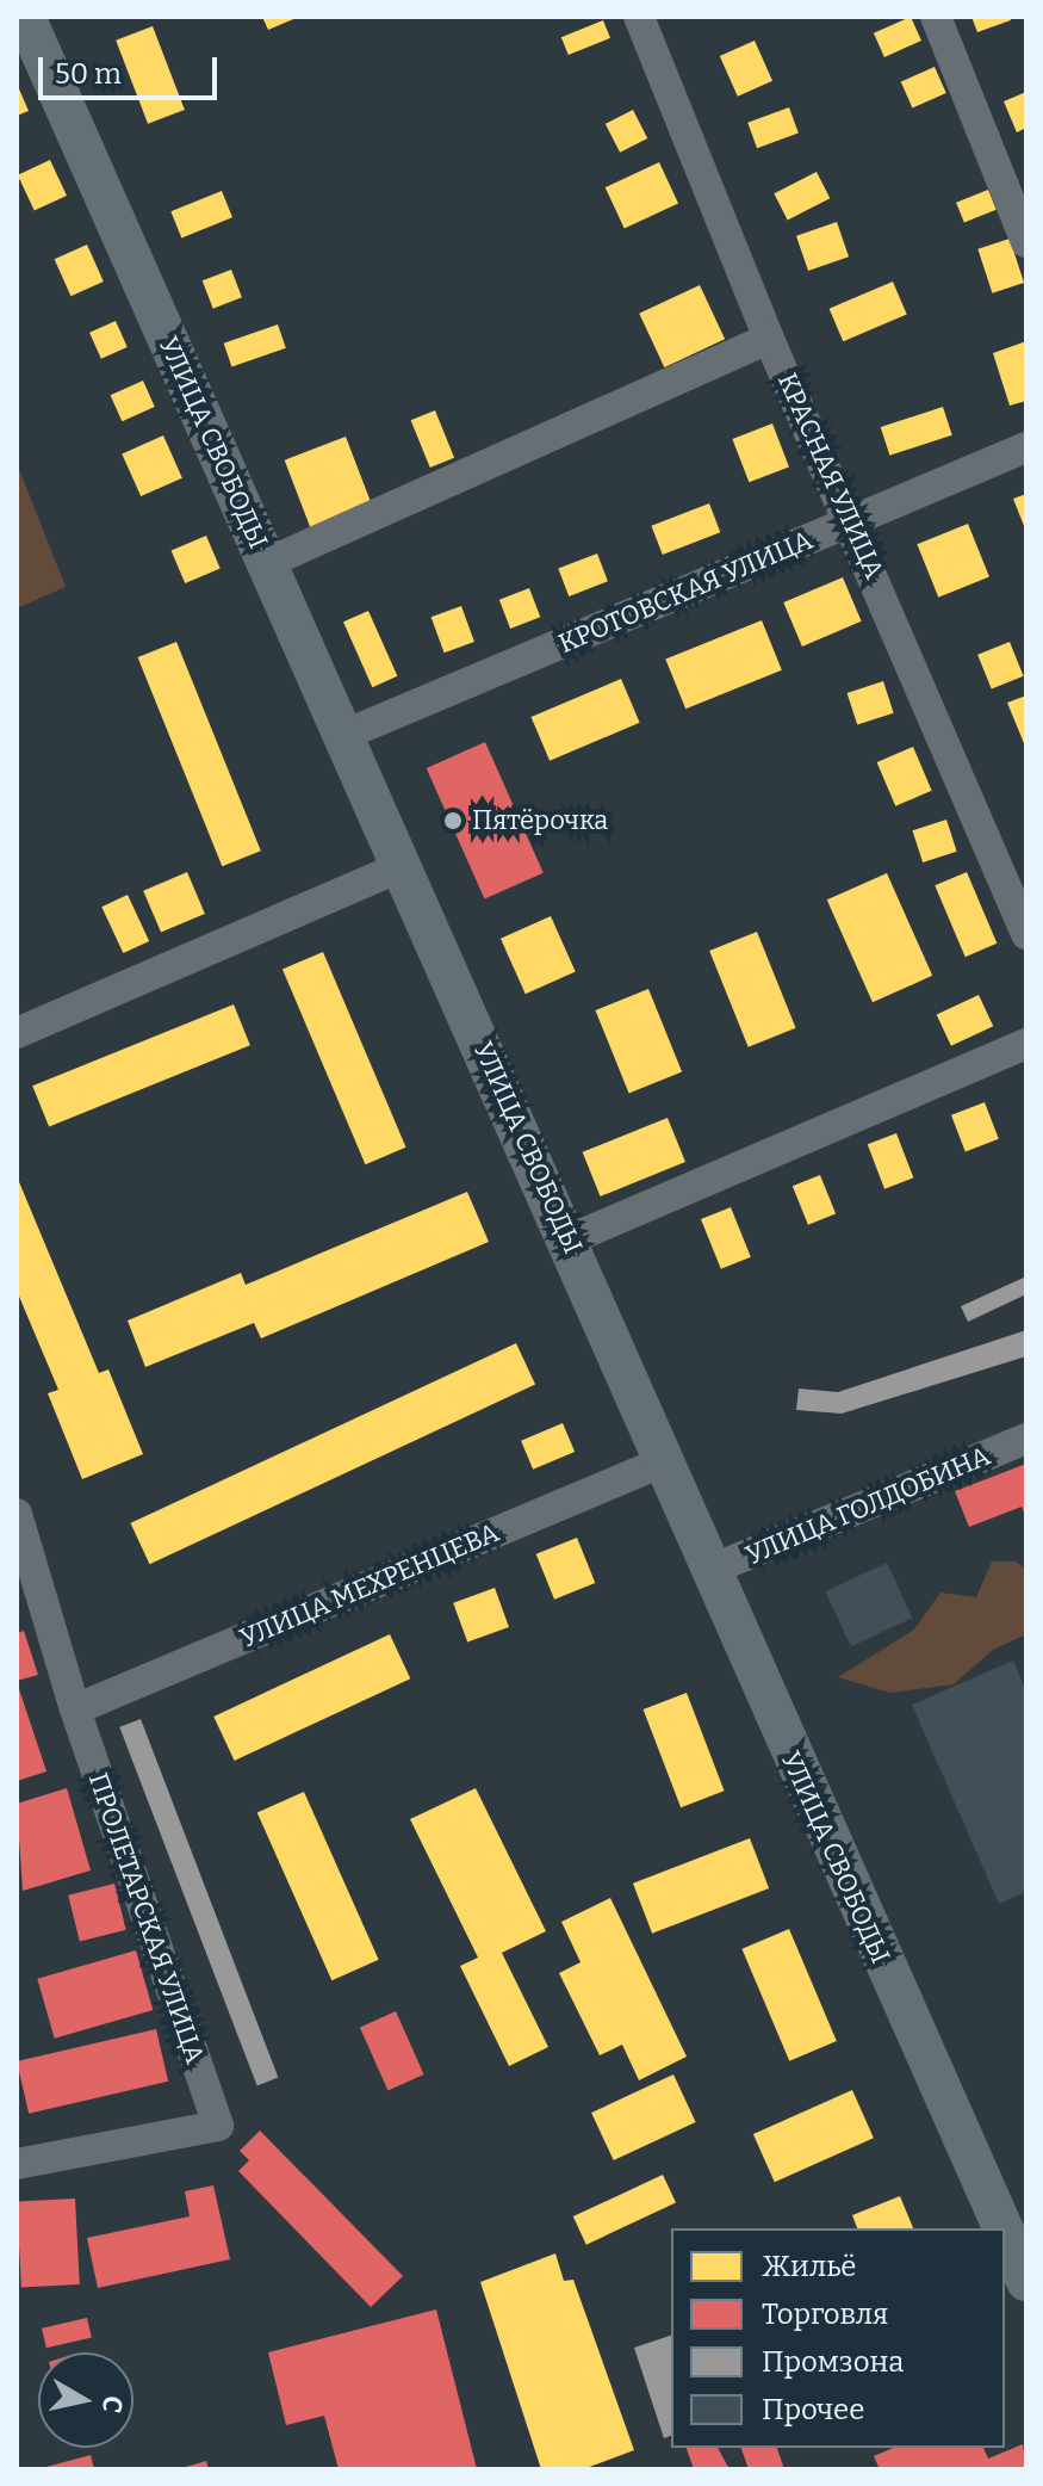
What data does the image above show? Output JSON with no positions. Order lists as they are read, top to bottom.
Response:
{
  "streets": {
    "main road": ["УЛИЦА СВОБОДЫ"],
    "street": [
      "КРАСНАЯ УЛИЦА",
      "КРОТОВСКАЯ УЛИЦА",
      "УЛИЦА ГОЛДОБИНА",
      "УЛИЦА МЕХРЕНЦЕВА",
      "ПРОЛЕТАРСКАЯ УЛИЦА"
    ]
  },
  "crossings": [
    ["УЛИЦА СВОБОДЫ", "КРОТОВСКАЯ УЛИЦА"],
    ["УЛИЦА СВОБОДЫ", "УЛИЦА ГОЛДОБИНА"],
    ["УЛИЦА СВОБОДЫ", "УЛИЦА МЕХРЕНЦЕВА"],
    ["КРАСНАЯ УЛИЦА", "КРОТОВСКАЯ УЛИЦА"],
    ["УЛИЦА МЕХРЕНЦЕВА", "ПРОЛЕТАРСКАЯ УЛИЦА"]
  ],
  "places": ["Пятёрочка"],
  "legend": [
    "Жильё",
    "Торговля",
    "Промзона",
    "Прочее"
  ],
  "scale_bar": "50 m",
  "north": "right"
}
